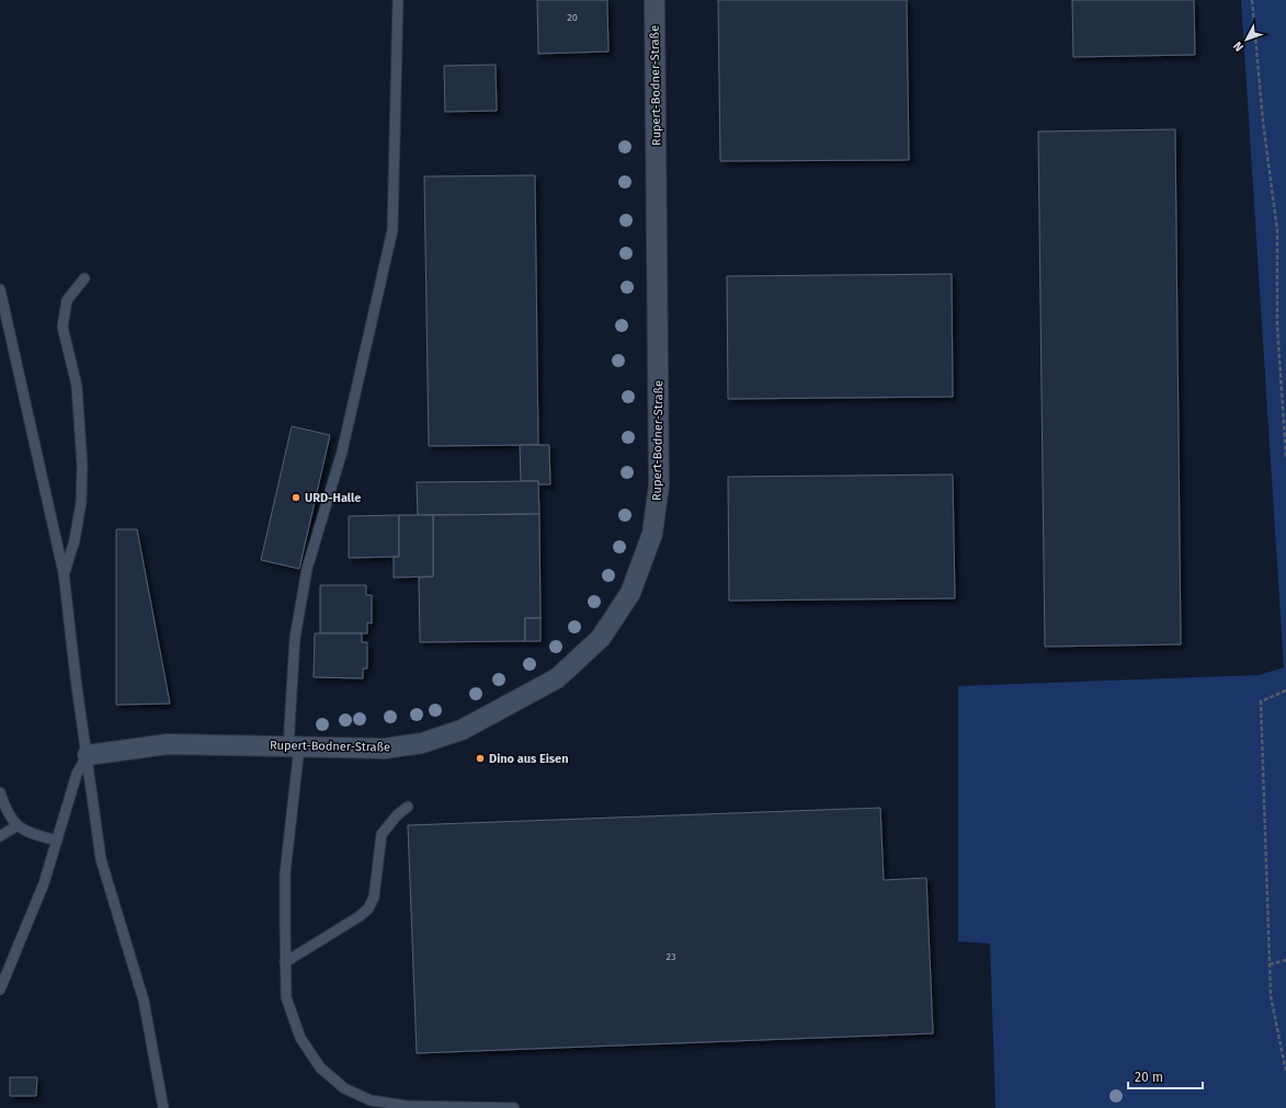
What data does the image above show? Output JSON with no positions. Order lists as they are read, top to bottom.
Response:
{
  "streets": {
    "street": ["Rupert-Bodner-Straße"]
  },
  "places": ["URD-Halle", "Dino aus Eisen"],
  "house_numbers": ["20", "23"],
  "scale_bar": "20 m",
  "north": "bottom left"
}
